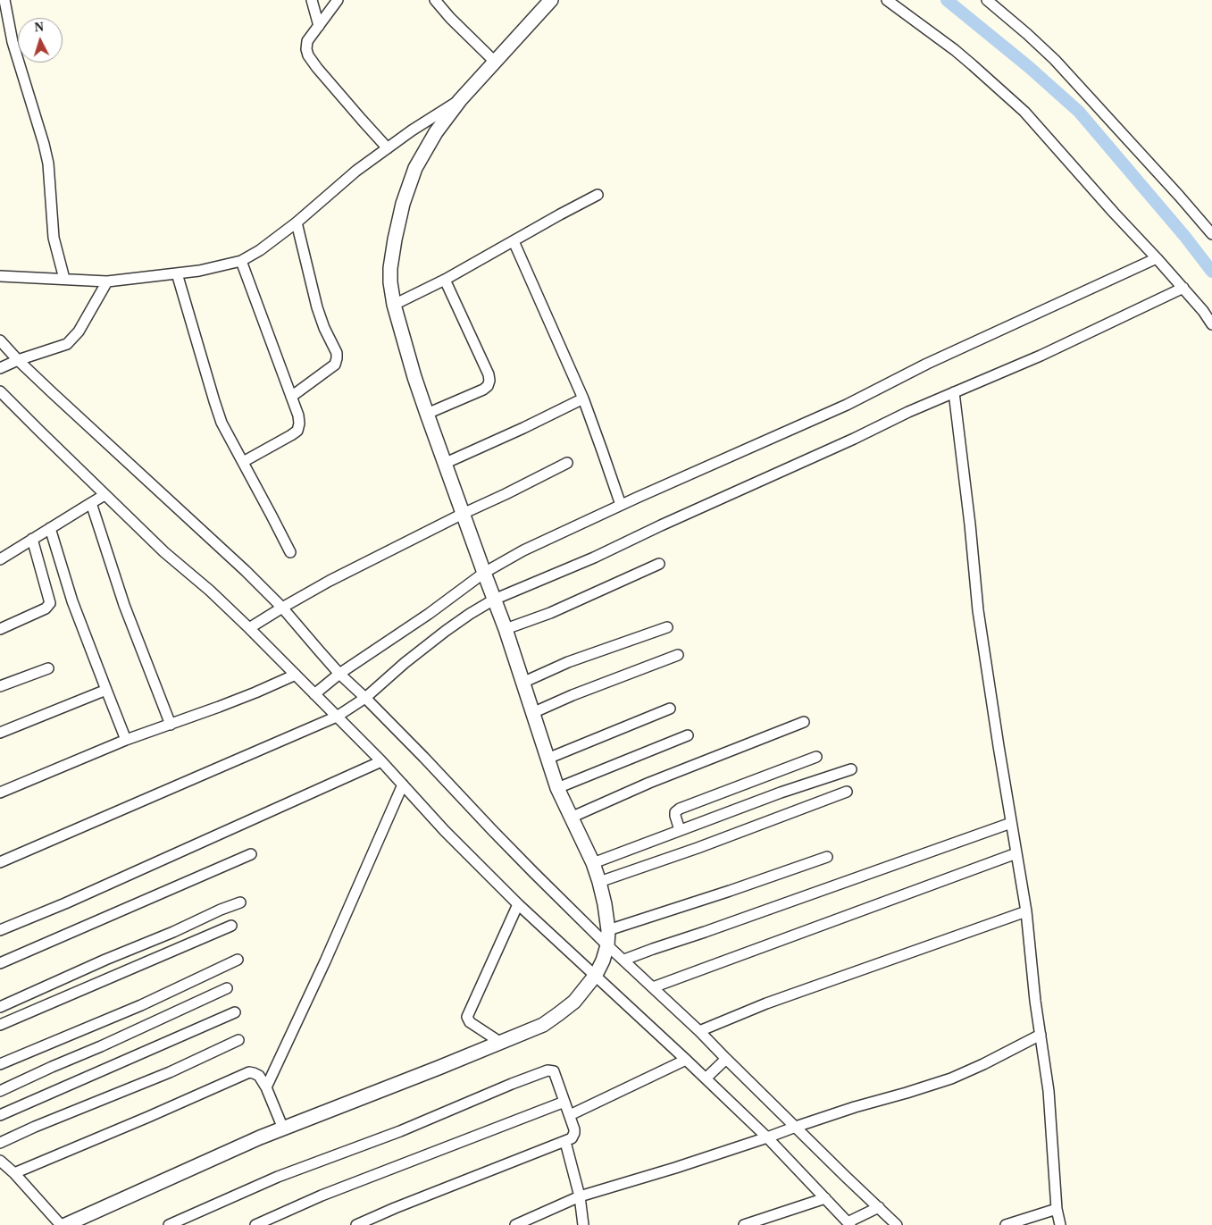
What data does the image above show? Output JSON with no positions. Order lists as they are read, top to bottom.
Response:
{
  "north": "top"
}
